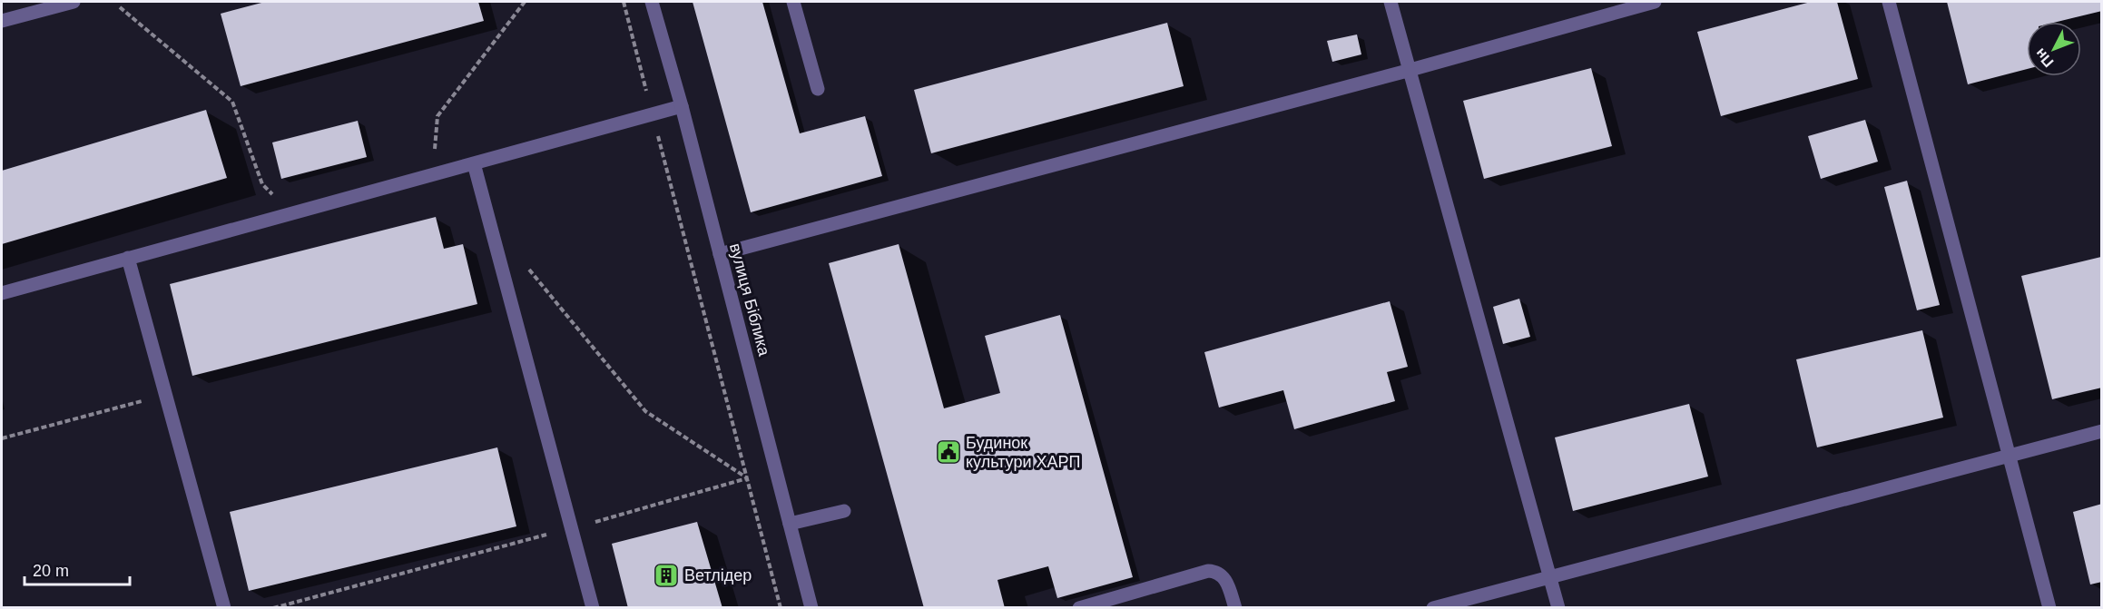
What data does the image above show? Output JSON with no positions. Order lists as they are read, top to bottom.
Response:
{
  "streets": {
    "street": ["вулиця Біблика"]
  },
  "places": {
    "public building": ["Будинок культури ХАРП"],
    "building": ["Ветлідер"]
  },
  "scale_bar": "20 m",
  "north": "bottom left"
}
